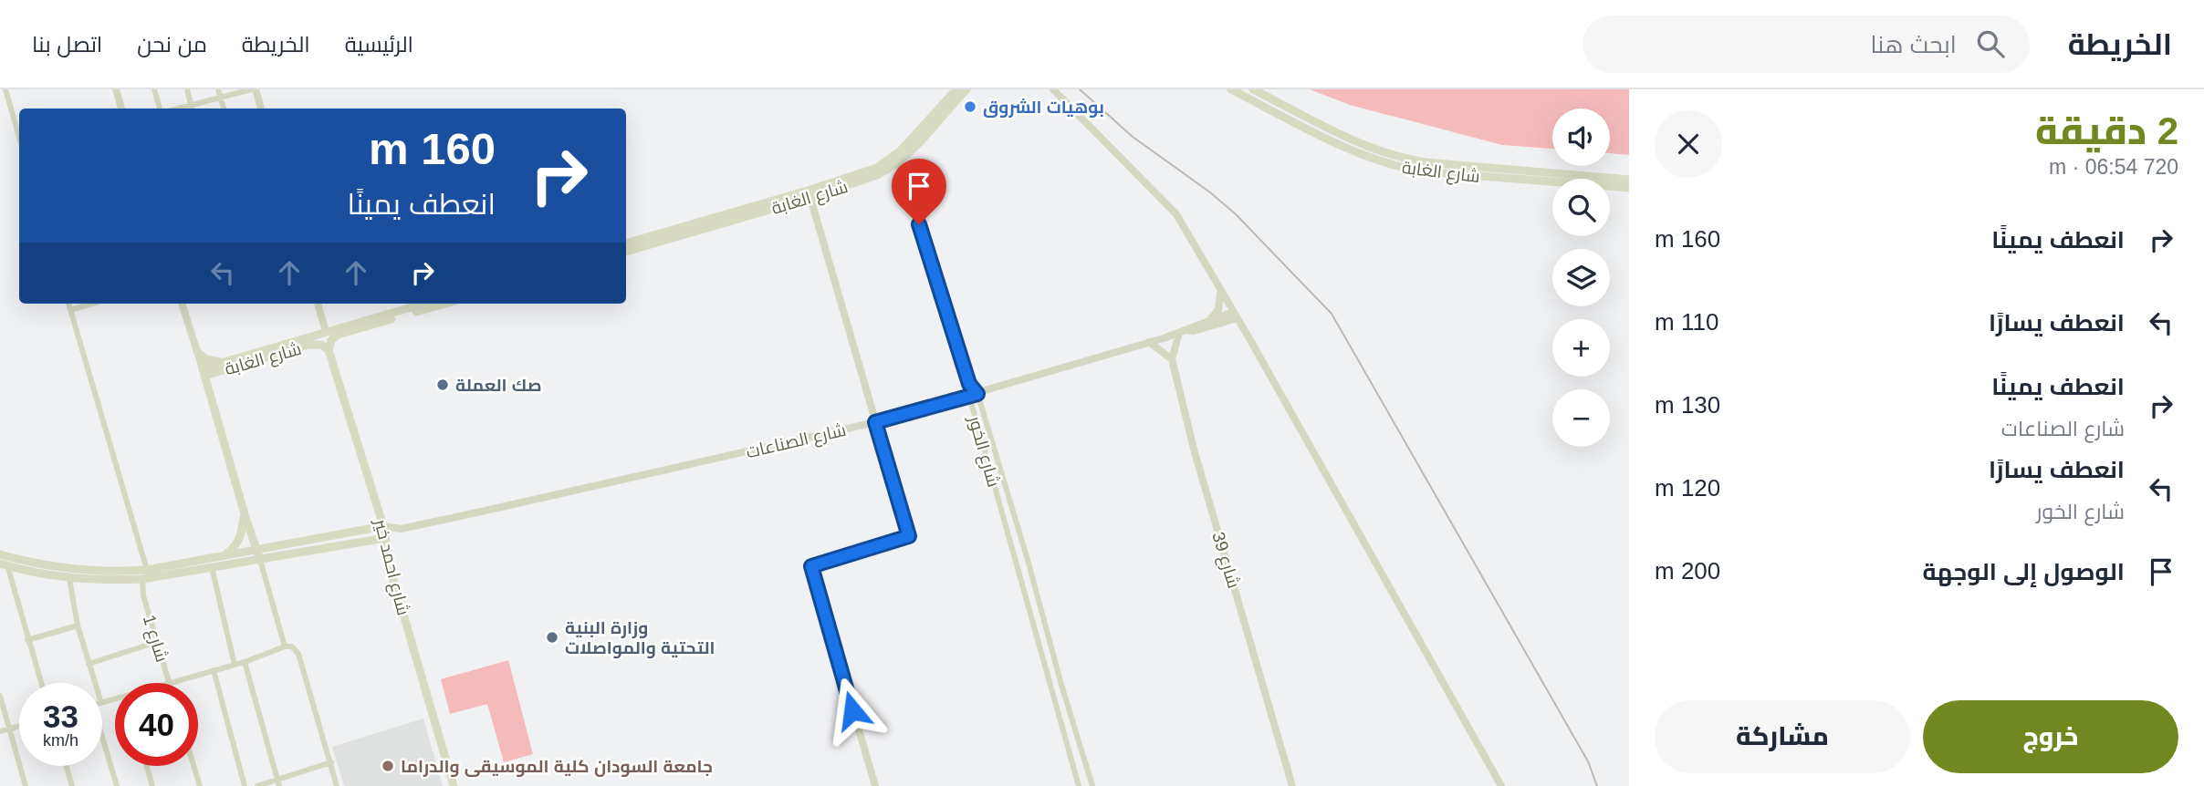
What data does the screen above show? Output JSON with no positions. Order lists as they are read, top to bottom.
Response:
{
  "streets": {
    "main road": ["شارع الغابة", "شارع احمد خير"],
    "street": [
      "شارع الصناعات",
      "شارع الخور",
      "شارع 39",
      "شارع 1"
    ]
  },
  "crossings": [
    ["شارع الغابة", "شارع الخور"],
    ["شارع الغابة", "شارع احمد خير"],
    ["شارع الصناعات", "شارع الخور"],
    ["شارع الصناعات", "شارع 39"]
  ],
  "places": [
    "بوهيات الشروق",
    "صك العملة",
    "وزارة البنية التحتية والمواصلات",
    "جامعة السودان كلية الموسيقى والدراما"
  ],
  "page": {
    "header": "الخريطة",
    "search": "ابحث هنا",
    "nav": [
      "الرئيسية",
      "الخريطة",
      "من نحن",
      "اتصل بنا"
    ],
    "heading": ["2 دقيقة", "720 m · 06:54"],
    "map_buttons": ["+", "−"],
    "turn": ["160 m", "انعطف يمينًا"],
    "list": [
      {
        "name": "انعطف يمينًا",
        "value": "160 m"
      },
      {
        "name": "انعطف يسارًا",
        "value": "110 m"
      },
      {
        "name": "انعطف يمينًا",
        "note": "شارع الصناعات",
        "value": "130 m"
      },
      {
        "name": "انعطف يسارًا",
        "note": "شارع الخور",
        "value": "120 m"
      },
      {
        "name": "الوصول إلى الوجهة",
        "value": "200 m"
      }
    ],
    "speed": "33 km/h",
    "limit": "40",
    "buttons": ["خروج", "مشاركة"]
  }
}
